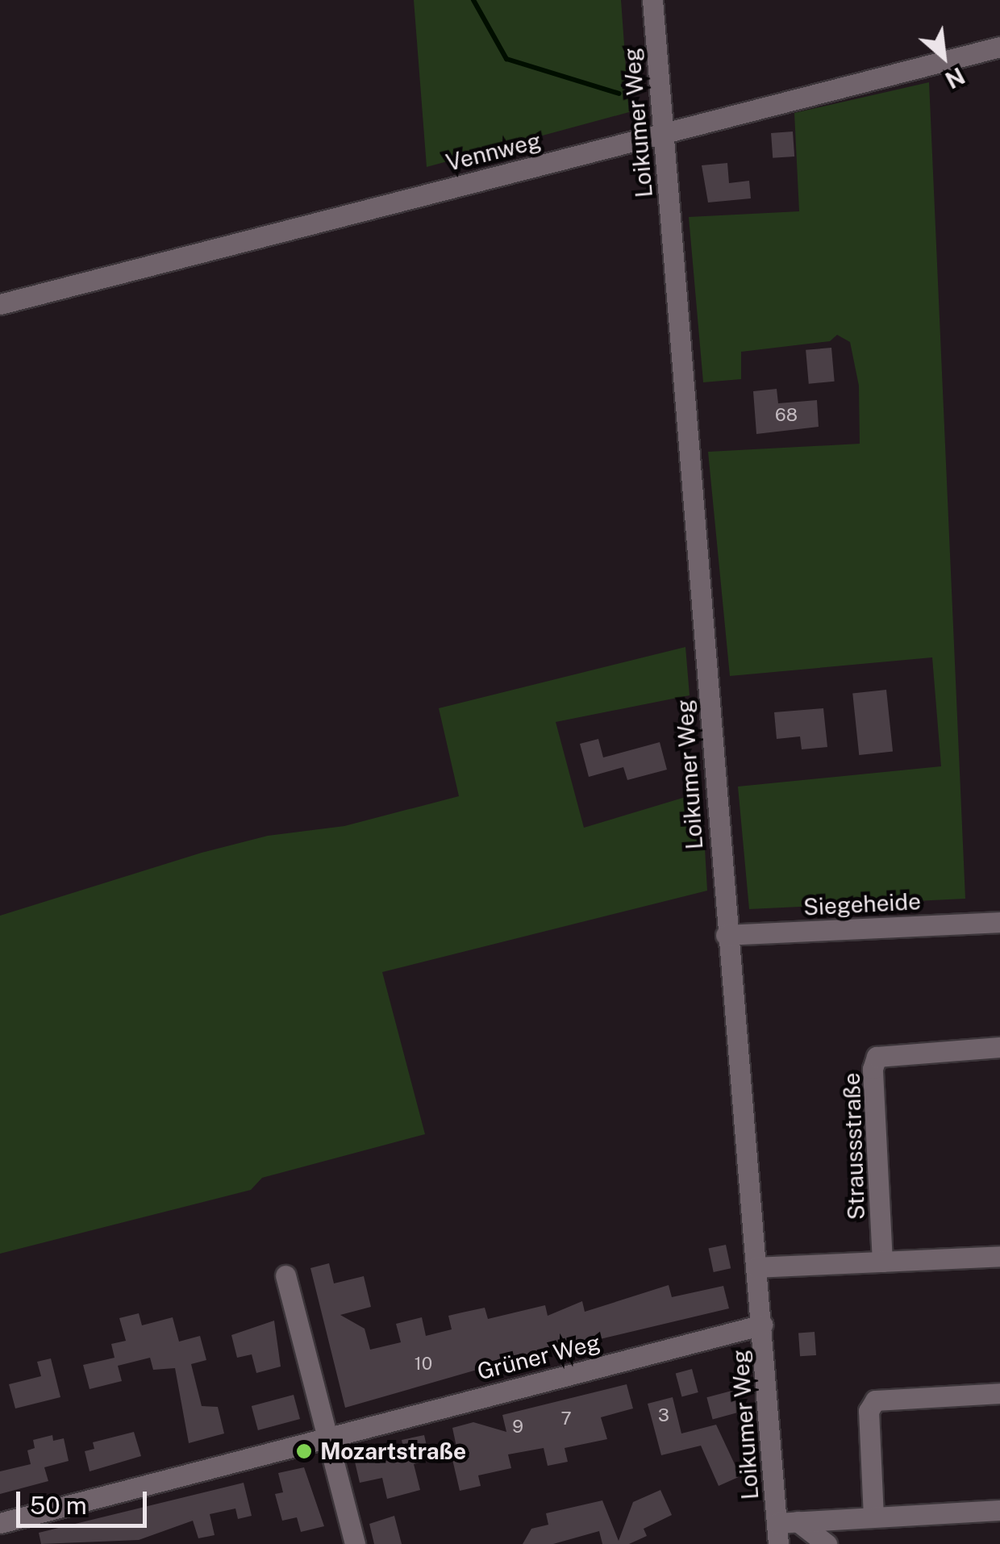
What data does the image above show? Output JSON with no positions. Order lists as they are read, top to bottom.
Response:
{
  "streets": {
    "street": [
      "Loikumer Weg",
      "Vennweg",
      "Siegeheide",
      "Straussstraße",
      "Grüner Weg"
    ]
  },
  "crossings": [
    ["Loikumer Weg", "Vennweg"],
    ["Loikumer Weg", "Siegeheide"],
    ["Loikumer Weg", "Grüner Weg"]
  ],
  "places": ["Mozartstraße"],
  "house_numbers": [
    "68",
    "10",
    "3",
    "7",
    "9"
  ],
  "scale_bar": "50 m",
  "north": "bottom right"
}
